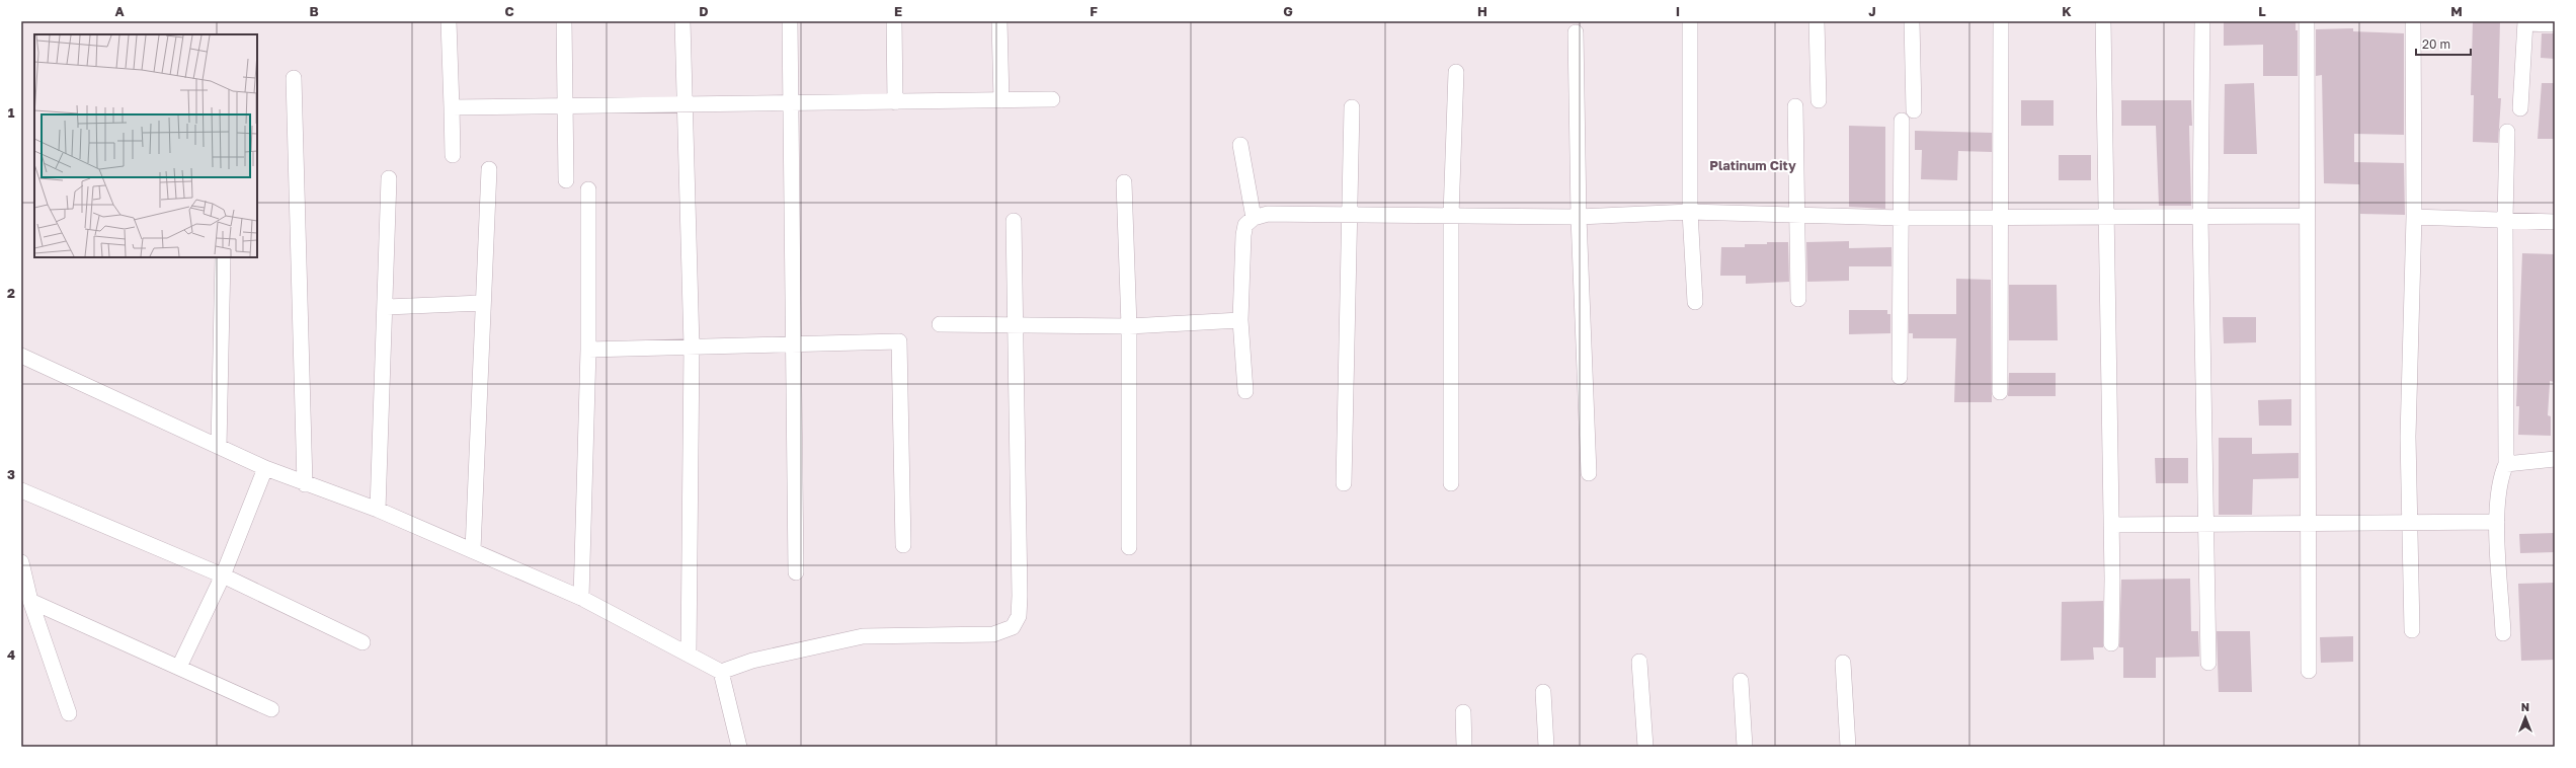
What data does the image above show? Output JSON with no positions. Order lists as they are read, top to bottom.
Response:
{
  "districts": ["Platinum City"],
  "scale_bar": "20 m",
  "north": "top",
  "grid": {
    "columns": [
      "A",
      "B",
      "C",
      "D",
      "E",
      "F",
      "G",
      "H",
      "I",
      "J",
      "K",
      "L",
      "M"
    ],
    "rows": [
      "1",
      "2",
      "3",
      "4"
    ]
  }
}
